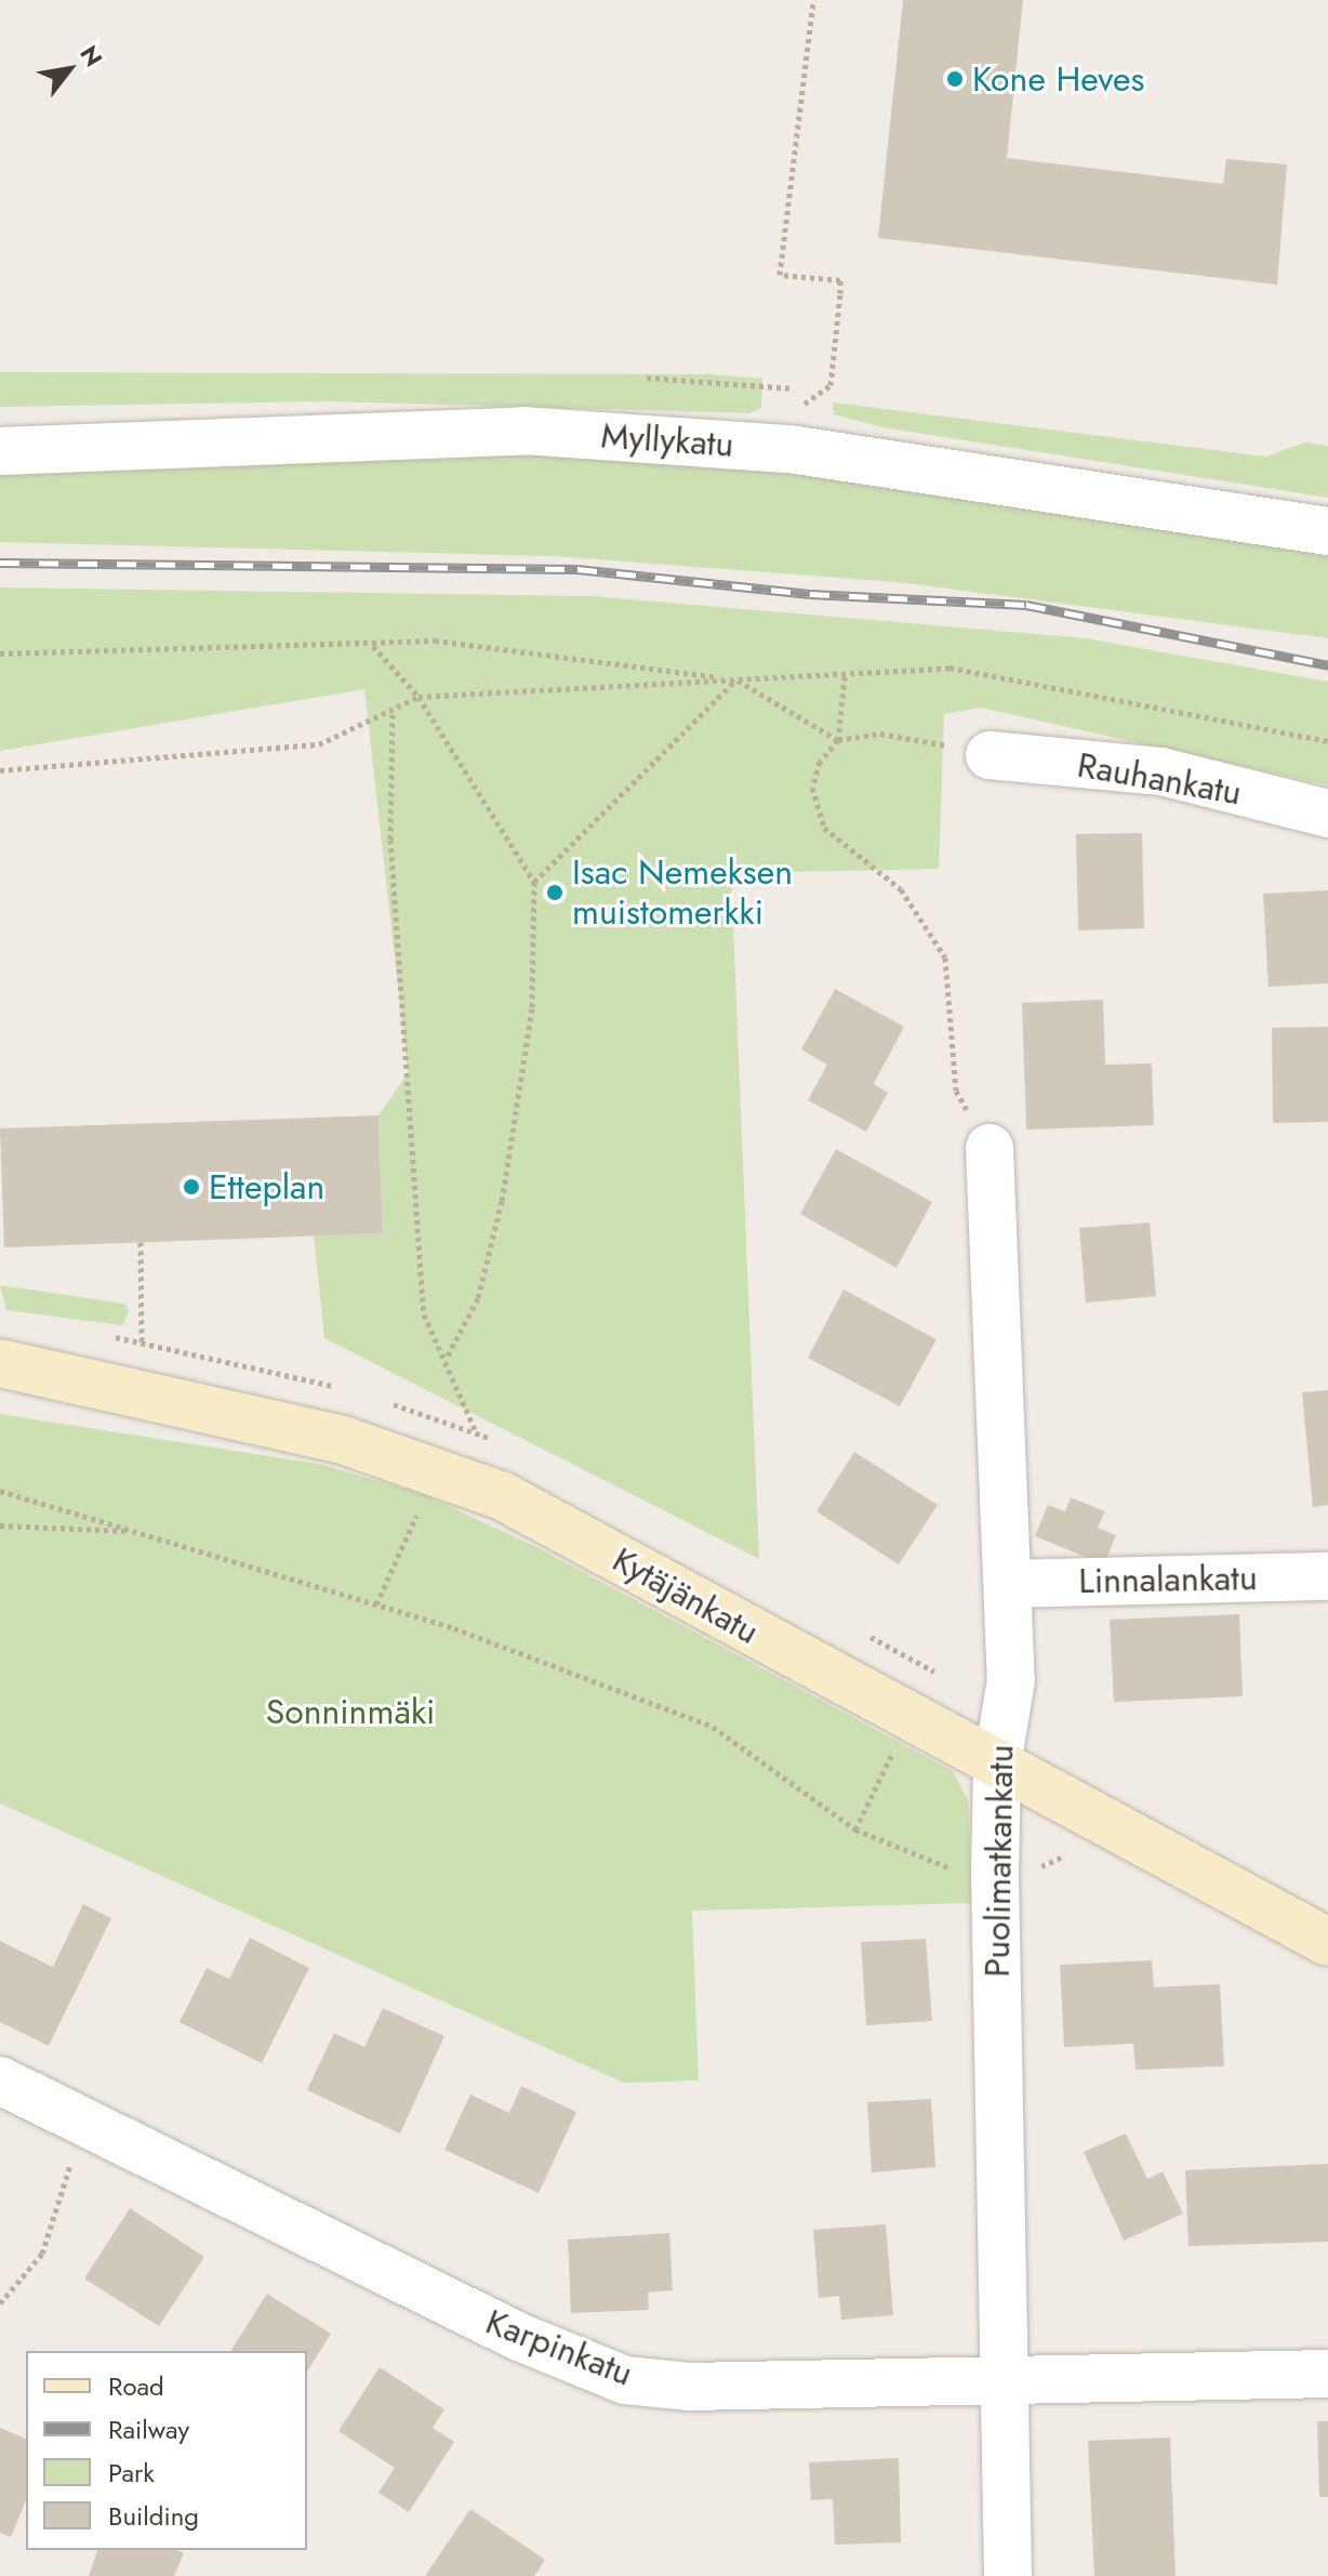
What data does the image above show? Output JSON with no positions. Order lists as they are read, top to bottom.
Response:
{
  "streets": {
    "street": [
      "Myllykatu",
      "Rauhankatu",
      "Linnalankatu",
      "Kytäjänkatu",
      "Puolimatkankatu",
      "Karpinkatu"
    ]
  },
  "crossings": [
    ["Linnalankatu", "Puolimatkankatu"],
    ["Kytäjänkatu", "Puolimatkankatu"],
    ["Puolimatkankatu", "Karpinkatu"]
  ],
  "parks": ["Sonninmäki"],
  "places": ["Kone Heves", "Isac Nemeksen muistomerkki", "Etteplan"],
  "legend": [
    "Road",
    "Railway",
    "Park",
    "Building"
  ],
  "north": "top right"
}
